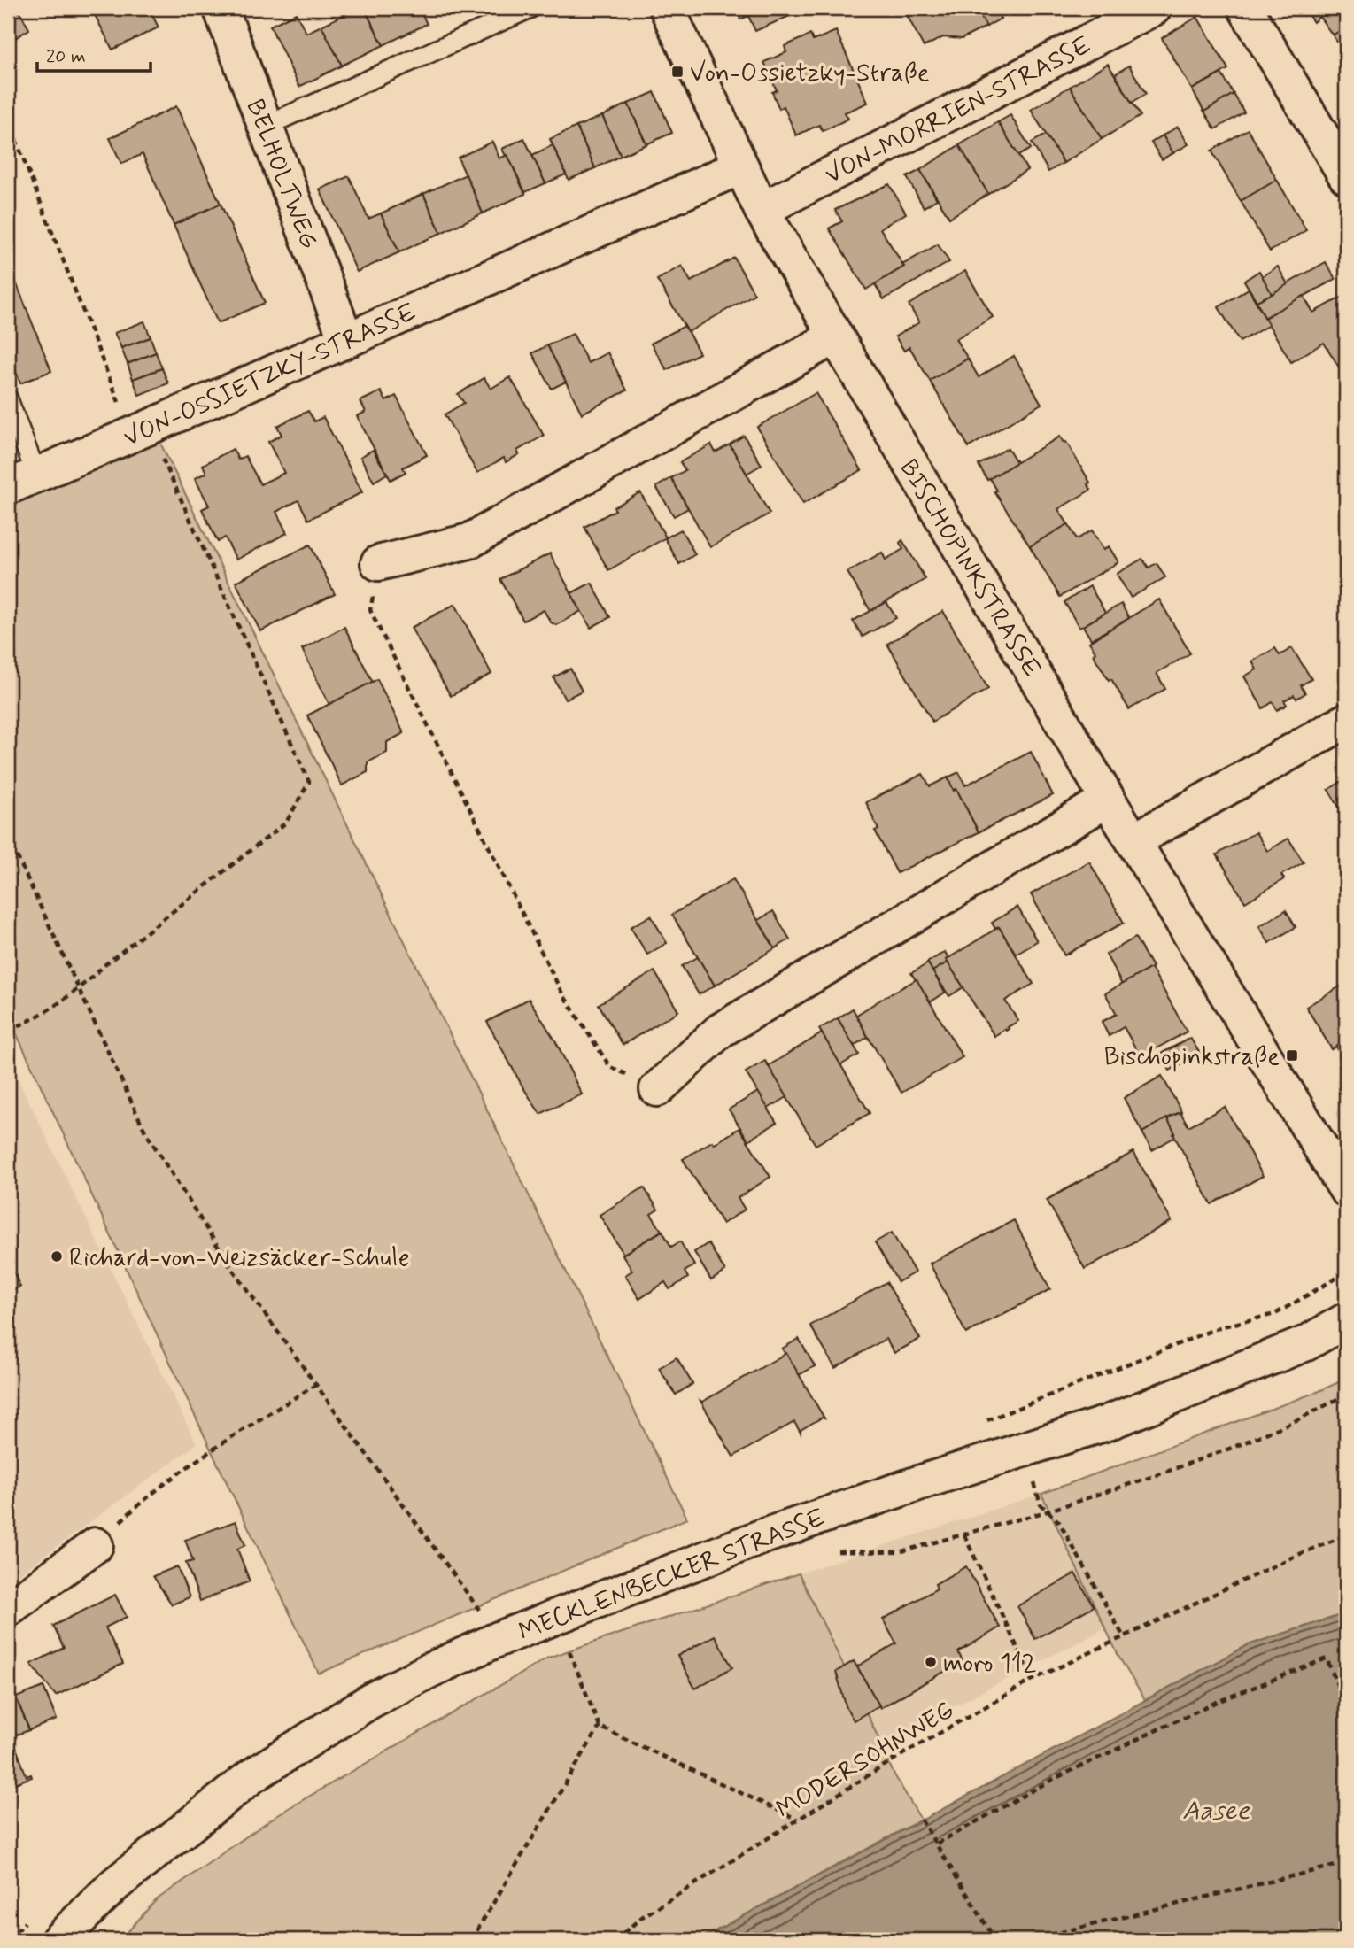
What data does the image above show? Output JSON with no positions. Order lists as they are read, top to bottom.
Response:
{
  "streets": {
    "street": [
      "VON-MORRIEN-STRASSE",
      "BELHOLTWEG",
      "VON-OSSIETZKY-STRASSE",
      "BISCHOPINKSTRASSE",
      "MECKLENBECKER STRASSE"
    ],
    "path": ["MODERSOHNWEG"]
  },
  "crossings": [
    ["VON-MORRIEN-STRASSE", "BISCHOPINKSTRASSE"],
    ["BELHOLTWEG", "VON-OSSIETZKY-STRASSE"],
    ["VON-OSSIETZKY-STRASSE", "BISCHOPINKSTRASSE"]
  ],
  "water": ["Aasee"],
  "places": {
    "transit": ["Von-Ossietzky-Straße", "Bischopinkstraße"],
    "other": ["Richard-von-Weizsäcker-Schule", "moro 112"]
  },
  "scale_bar": "20 m"
}
